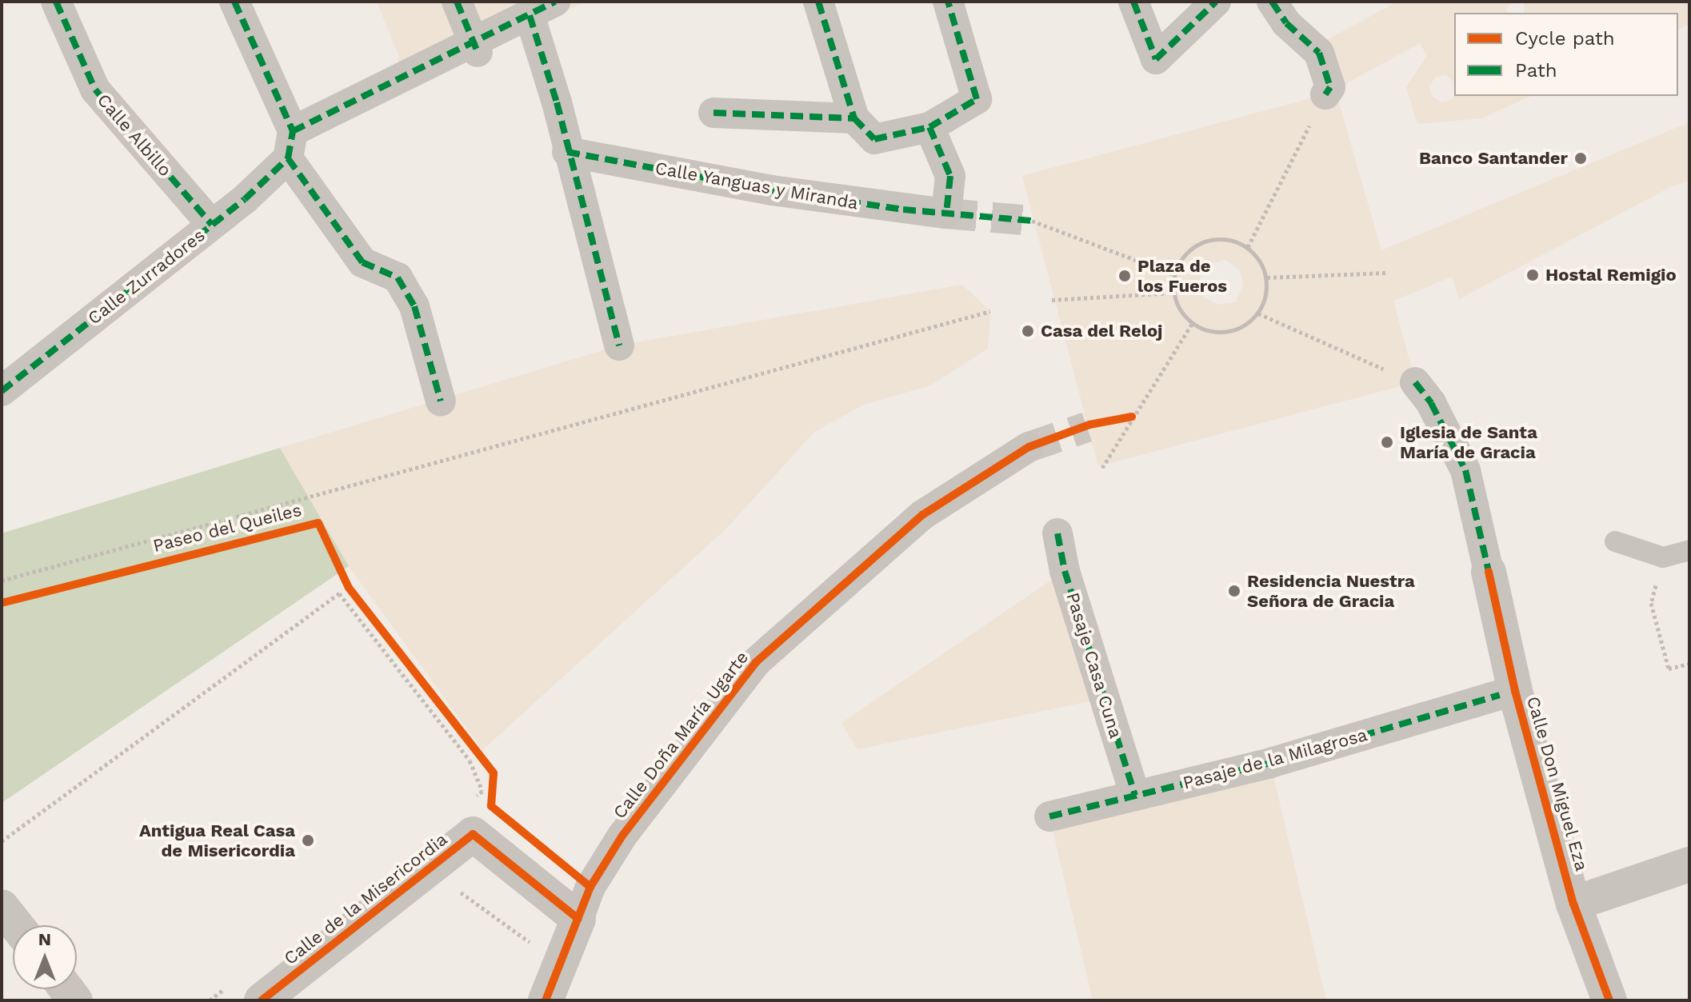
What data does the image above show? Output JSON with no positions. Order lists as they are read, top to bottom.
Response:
{
  "streets": {
    "street": [
      "Calle Albillo",
      "Calle Yanguas y Miranda",
      "Calle Zurradores",
      "Pasaje Casa Cuna",
      "Calle Doña María Ugarte",
      "Pasaje de la Milagrosa",
      "Calle Don Miguel Eza",
      "Calle de la Misericordia"
    ],
    "cycle path": ["Paseo del Queiles"]
  },
  "crossings": [
    ["Calle Albillo", "Calle Zurradores"],
    ["Pasaje Casa Cuna", "Pasaje de la Milagrosa"],
    ["Calle Doña María Ugarte", "Calle de la Misericordia"]
  ],
  "places": [
    "Banco Santander",
    "Hostal Remigio",
    "Plaza de los Fueros",
    "Casa del Reloj",
    "Iglesia de Santa María de Gracia",
    "Residencia Nuestra Señora de Gracia",
    "Antigua Real Casa de Misericordia"
  ],
  "legend": ["Cycle path", "Path"],
  "north": "top"
}
